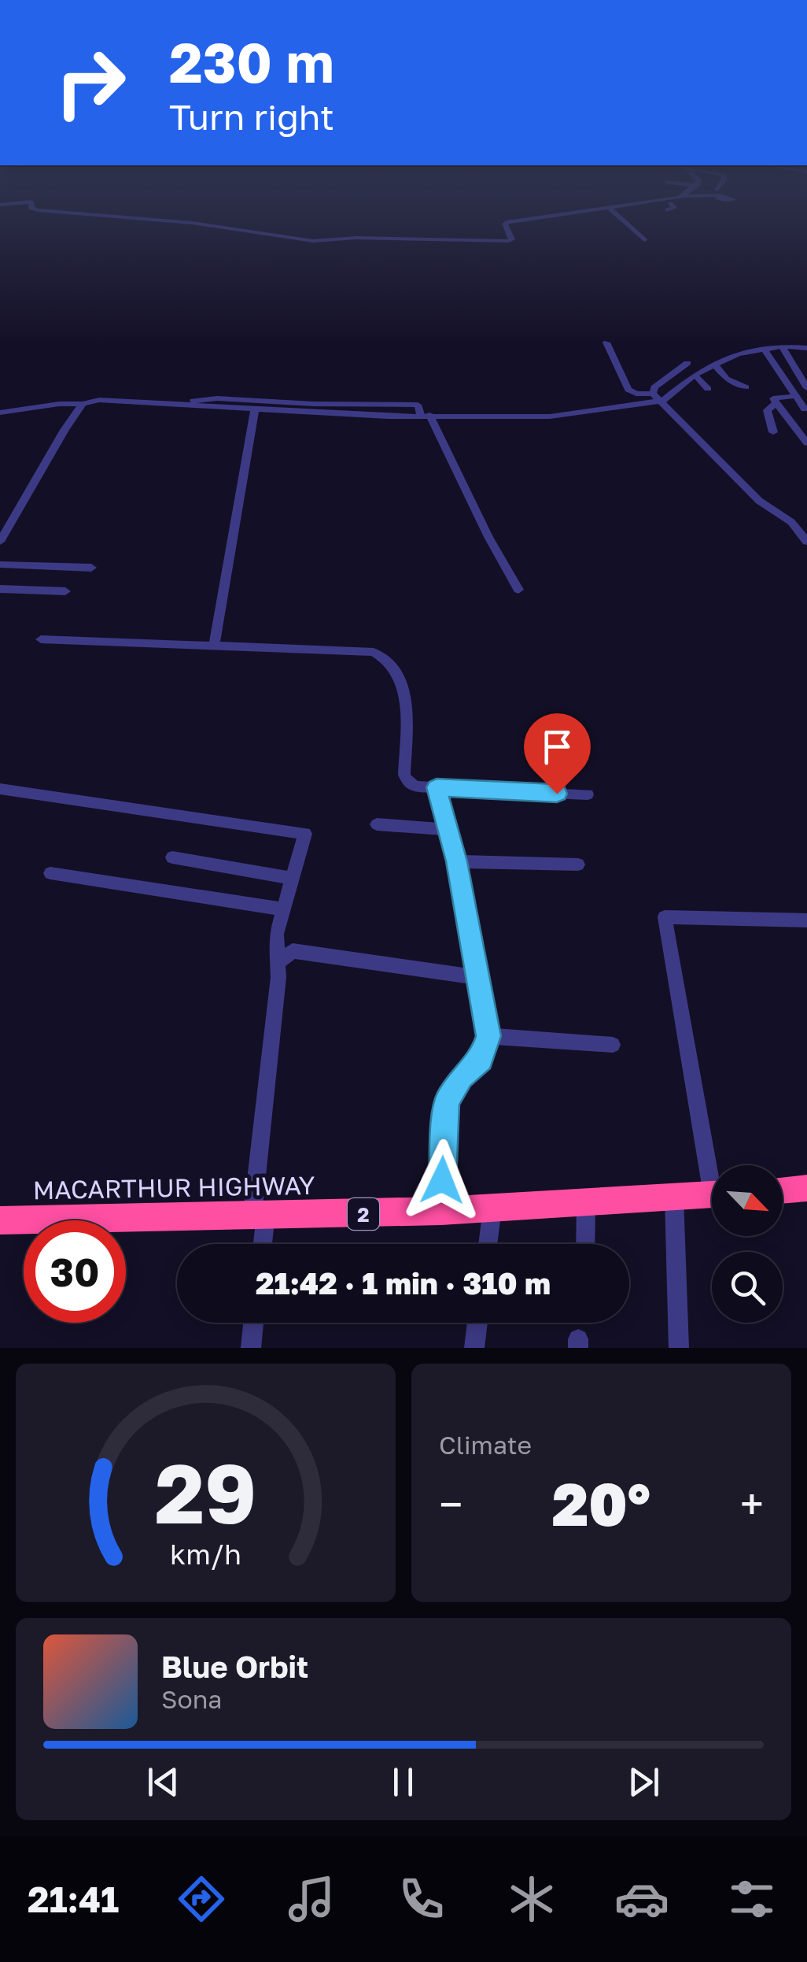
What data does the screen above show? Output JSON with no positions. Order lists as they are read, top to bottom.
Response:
{
  "streets": {
    "highway": ["MACARTHUR HIGHWAY", "2"]
  },
  "north": "bottom right",
  "page": {
    "turn": ["230 m", "Turn right"],
    "limit": "30",
    "trip": "21:42 · 1 min · 310 m",
    "tile": "Climate",
    "heat": ["−", "20°", "+"],
    "song": ["Blue Orbit", "Sona"],
    "tabs": "21:41",
    "gauge": ["29", "km/h"]
  }
}
